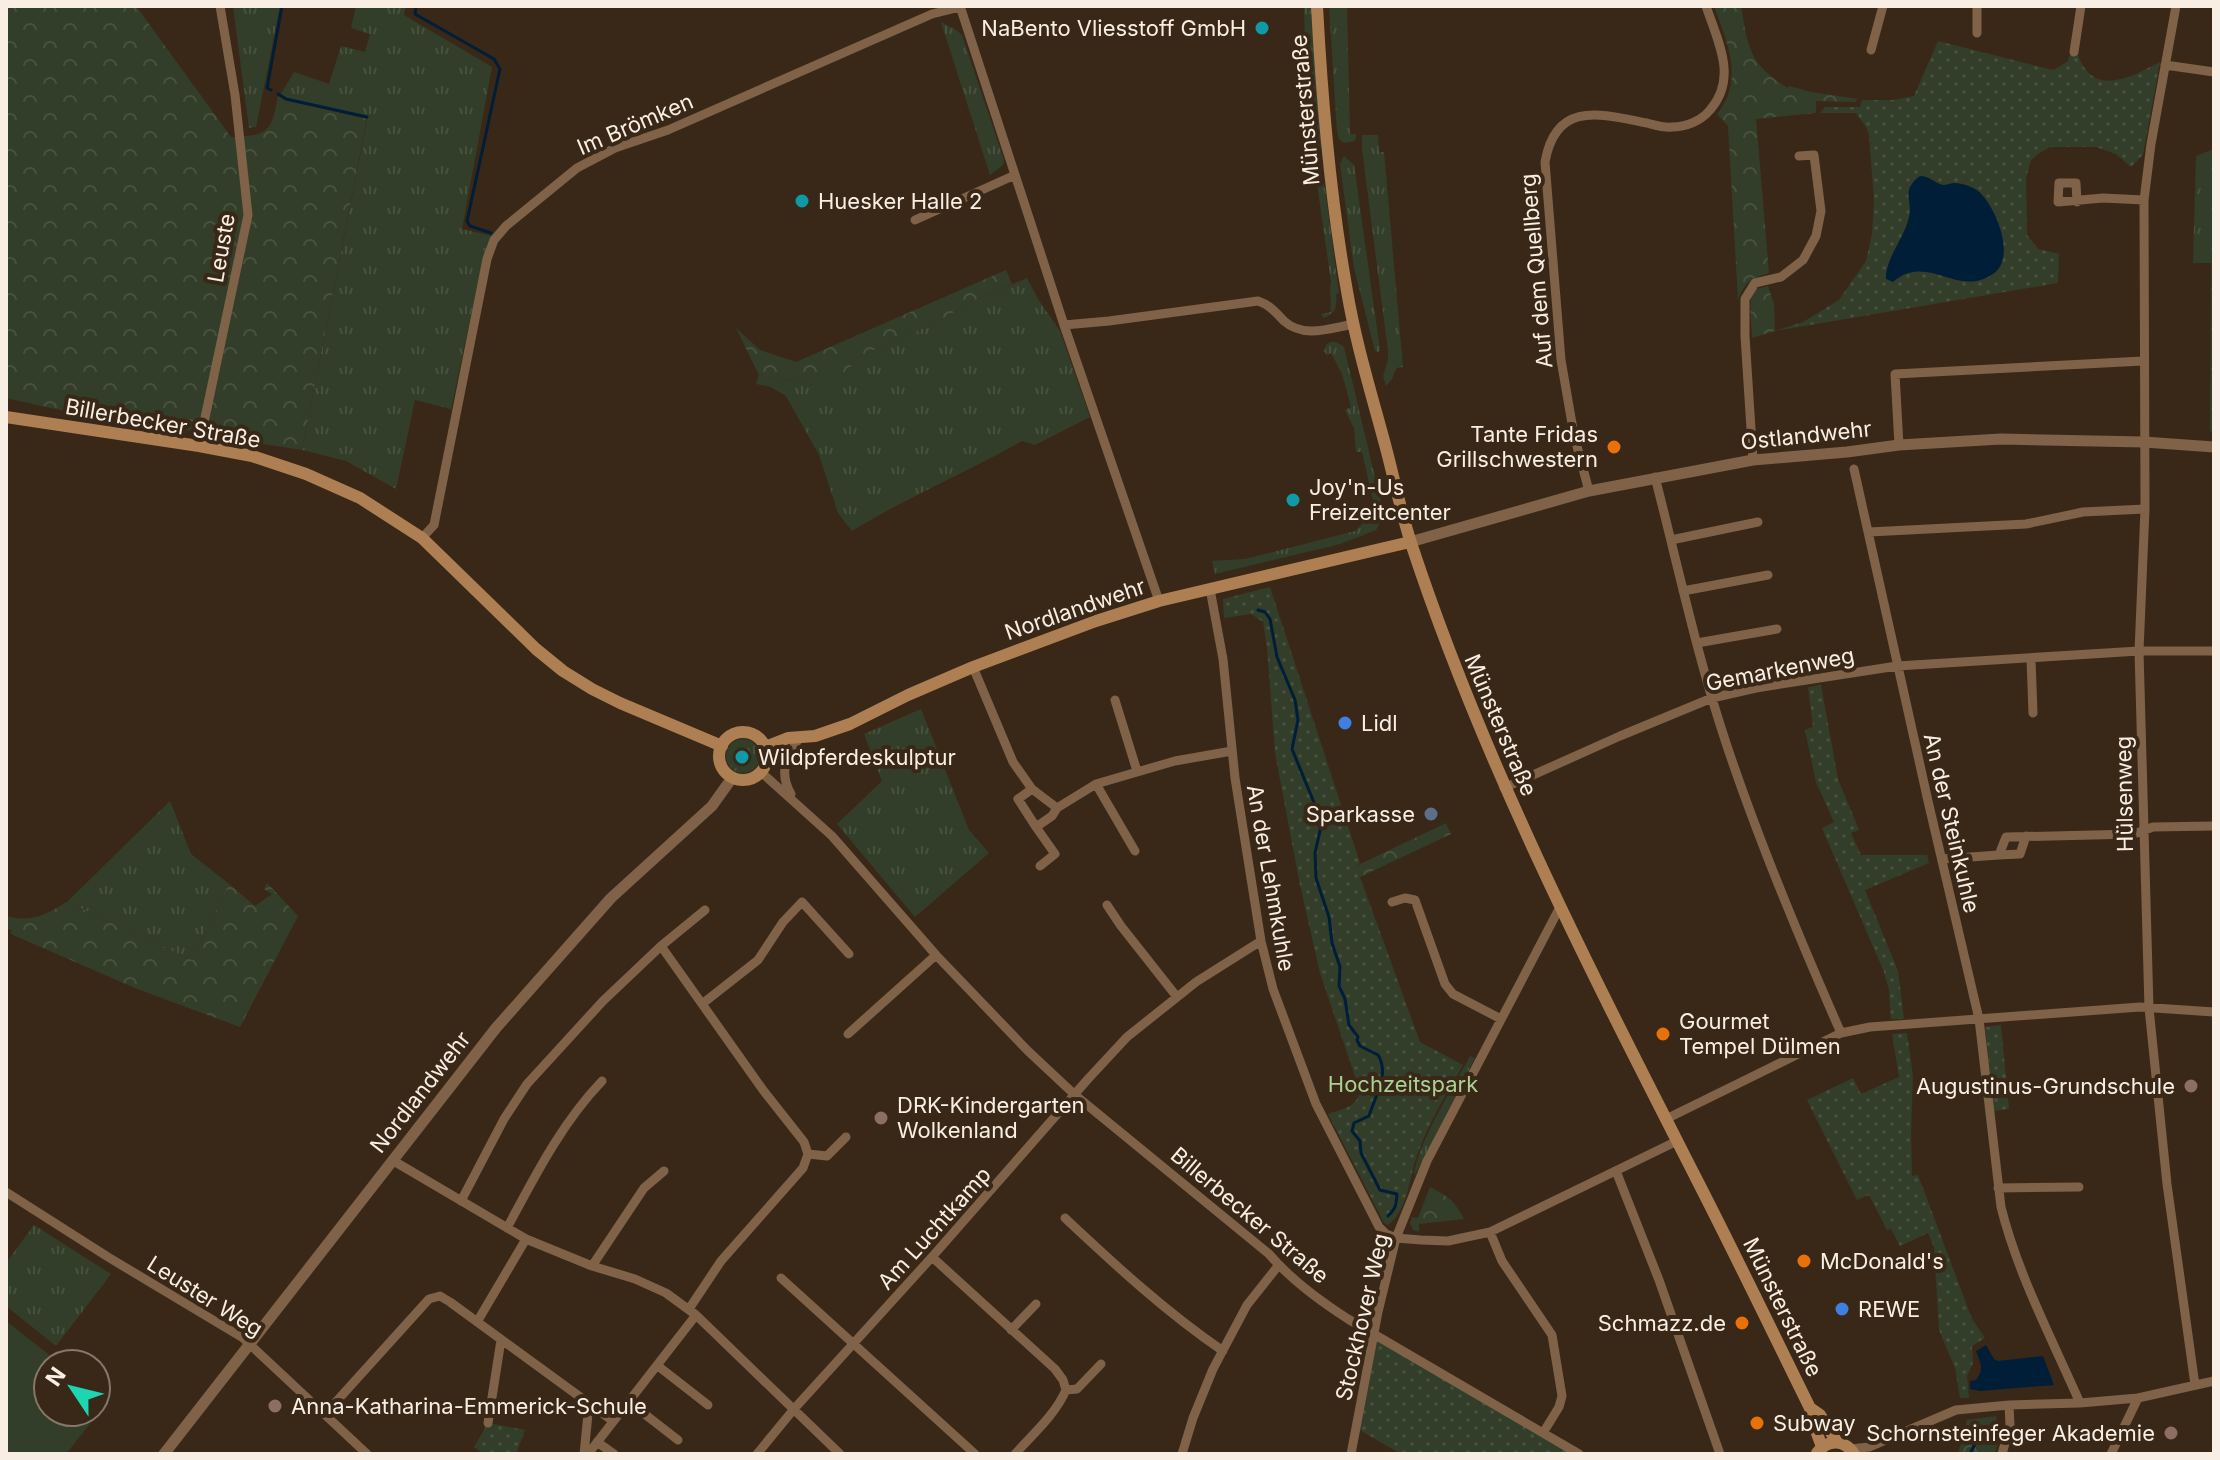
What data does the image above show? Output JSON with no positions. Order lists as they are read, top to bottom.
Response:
{
  "streets": {
    "main road": ["Münsterstraße", "Billerbecker Straße", "Nordlandwehr"],
    "street": [
      "Im Brömken",
      "Leuste",
      "Auf dem Quellberg",
      "Ostlandwehr",
      "Gemarkenweg",
      "Hülsenweg",
      "An der Steinkuhle",
      "An der Lehmkuhle",
      "Am Luchtkamp",
      "Leuster Weg",
      "Stockhover Weg"
    ]
  },
  "crossings": [
    ["Münsterstraße", "Ostlandwehr"],
    ["Münsterstraße", "Nordlandwehr"],
    ["Münsterstraße", "Gemarkenweg"],
    ["Münsterstraße", "Stockhover Weg"],
    ["Im Brömken", "Billerbecker Straße"],
    ["Leuste", "Billerbecker Straße"],
    ["Auf dem Quellberg", "Ostlandwehr"],
    ["Billerbecker Straße", "Nordlandwehr"],
    ["Billerbecker Straße", "Am Luchtkamp"],
    ["Billerbecker Straße", "Stockhover Weg"],
    ["Ostlandwehr", "Nordlandwehr"],
    ["Ostlandwehr", "Hülsenweg"],
    ["Nordlandwehr", "An der Lehmkuhle"],
    ["Nordlandwehr", "Leuster Weg"],
    ["Gemarkenweg", "Hülsenweg"],
    ["Gemarkenweg", "An der Steinkuhle"],
    ["An der Lehmkuhle", "Am Luchtkamp"],
    ["An der Lehmkuhle", "Stockhover Weg"]
  ],
  "parks": ["Hochzeitspark"],
  "places": [
    "NaBento Vliesstoff GmbH",
    "Huesker Halle 2",
    "Tante Fridas Grillschwestern",
    "Joy'n-Us Freizeitcenter",
    "Lidl",
    "Wildpferdeskulptur",
    "Sparkasse",
    "Gourmet Tempel Dülmen",
    "Augustinus-Grundschule",
    "DRK-Kindergarten Wolkenland",
    "McDonald's",
    "REWE",
    "Schmazz.de",
    "Anna-Katharina-Emmerick-Schule",
    "Subway",
    "Schornsteinfeger Akademie"
  ],
  "north": "top left"
}
